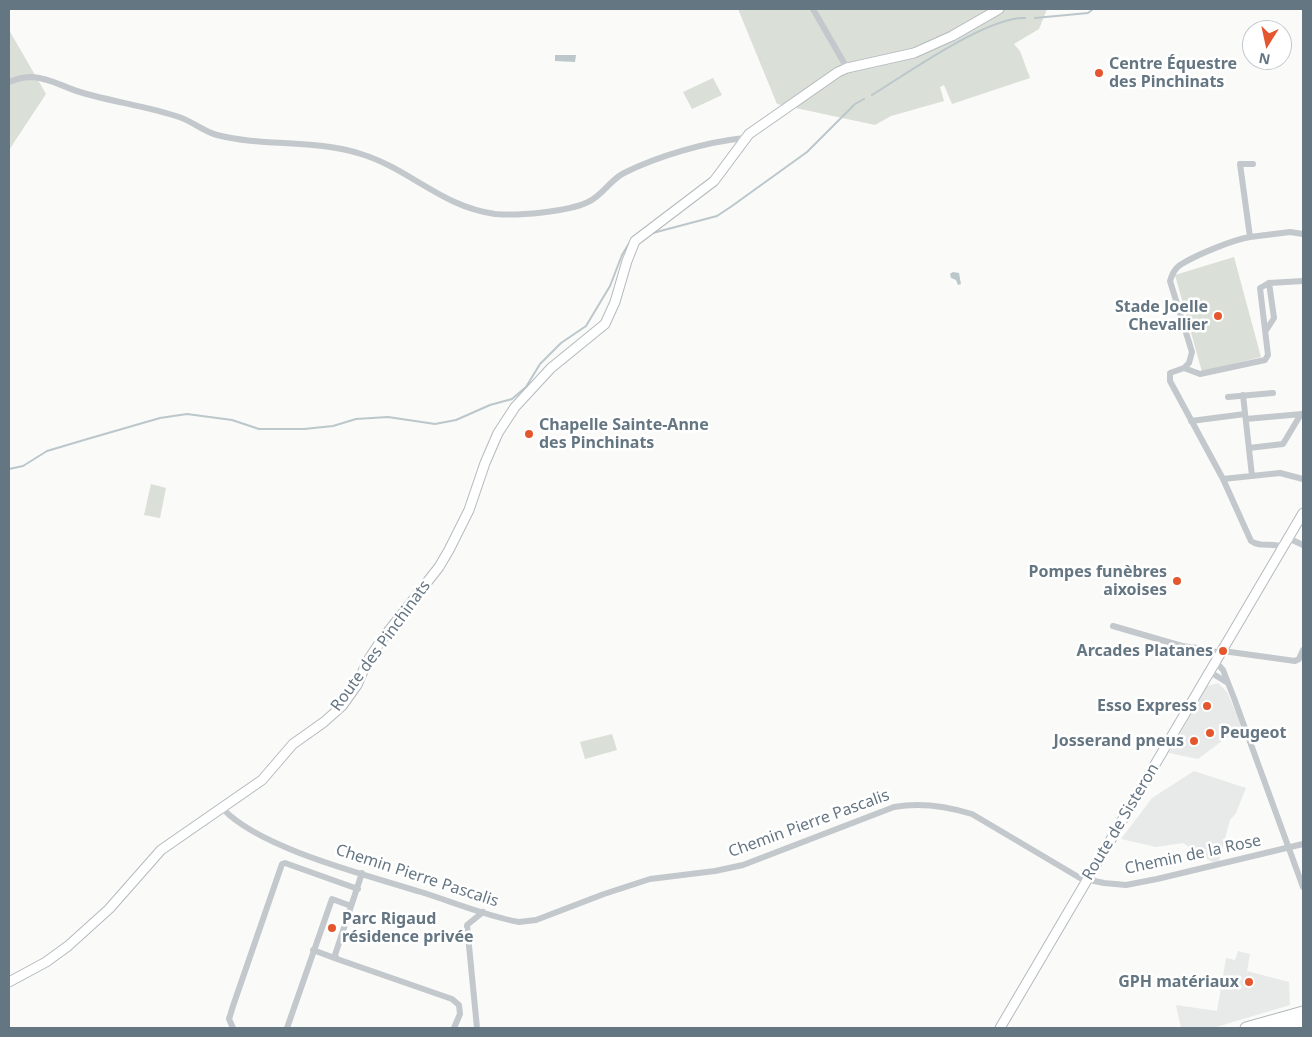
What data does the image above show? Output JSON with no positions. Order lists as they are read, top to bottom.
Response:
{
  "streets": {
    "street": [
      "Route des Pinchinats",
      "Route de Sisteron",
      "Chemin Pierre Pascalis",
      "Chemin de la Rose"
    ]
  },
  "crossings": [
    ["Route des Pinchinats", "Chemin Pierre Pascalis"],
    ["Route de Sisteron", "Chemin Pierre Pascalis"],
    ["Route de Sisteron", "Chemin de la Rose"],
    ["Chemin Pierre Pascalis", "Chemin de la Rose"]
  ],
  "places": [
    "Centre Équestre des Pinchinats",
    "Stade Joelle Chevallier",
    "Chapelle Sainte-Anne des Pinchinats",
    "Pompes funèbres aixoises",
    "Arcades Platanes",
    "Esso Express",
    "Peugeot",
    "Josserand pneus",
    "Parc Rigaud résidence privée",
    "GPH matériaux"
  ],
  "north": "bottom"
}
